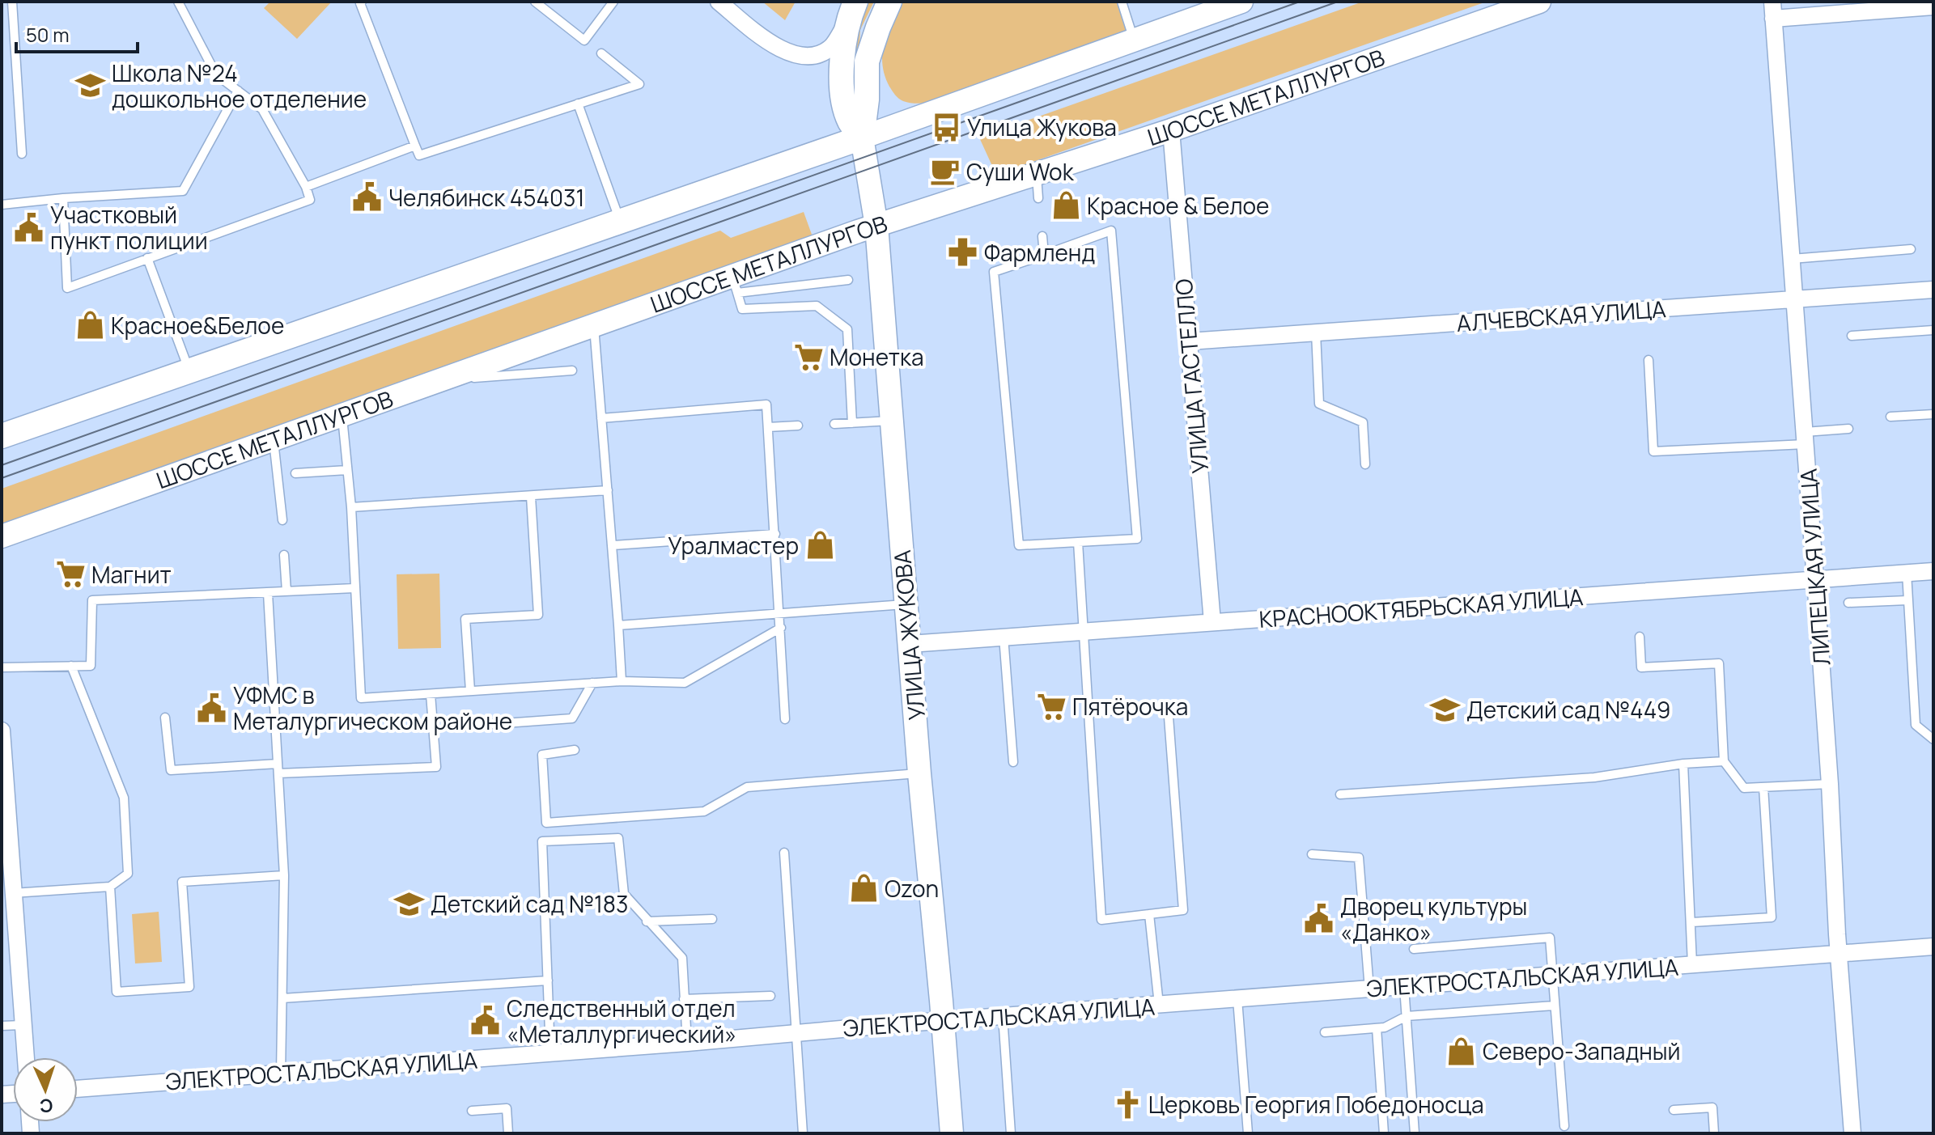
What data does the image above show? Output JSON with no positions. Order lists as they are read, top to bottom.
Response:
{
  "streets": {
    "street": [
      "ШОССЕ МЕТАЛЛУРГОВ",
      "АЛЧЕВСКАЯ УЛИЦА",
      "УЛИЦА ГАСТЕЛЛО",
      "ЛИПЕЦКАЯ УЛИЦА",
      "КРАСНООКТЯБРЬСКАЯ УЛИЦА",
      "УЛИЦА ЖУКОВА",
      "ЭЛЕКТРОСТАЛЬСКАЯ УЛИЦА"
    ]
  },
  "crossings": [
    ["ШОССЕ МЕТАЛЛУРГОВ", "УЛИЦА ГАСТЕЛЛО"],
    ["ШОССЕ МЕТАЛЛУРГОВ", "УЛИЦА ЖУКОВА"],
    ["АЛЧЕВСКАЯ УЛИЦА", "УЛИЦА ГАСТЕЛЛО"],
    ["АЛЧЕВСКАЯ УЛИЦА", "ЛИПЕЦКАЯ УЛИЦА"],
    ["УЛИЦА ГАСТЕЛЛО", "КРАСНООКТЯБРЬСКАЯ УЛИЦА"],
    ["ЛИПЕЦКАЯ УЛИЦА", "КРАСНООКТЯБРЬСКАЯ УЛИЦА"],
    ["ЛИПЕЦКАЯ УЛИЦА", "ЭЛЕКТРОСТАЛЬСКАЯ УЛИЦА"],
    ["КРАСНООКТЯБРЬСКАЯ УЛИЦА", "УЛИЦА ЖУКОВА"],
    ["УЛИЦА ЖУКОВА", "ЭЛЕКТРОСТАЛЬСКАЯ УЛИЦА"]
  ],
  "places": {
    "school or university": ["Школа №24 дошкольное отделение", "Детский сад №449", "Детский сад №183"],
    "bus stop": ["Улица Жукова"],
    "cafe": ["Суши Wok"],
    "public building": [
      "Челябинск 454031",
      "Участковый пункт полиции",
      "УФМС в Металургическом районе",
      "Дворец культуры «Данко»",
      "Следственный отдел «Металлургический»"
    ],
    "shop": [
      "Красное & Белое",
      "Красное&Белое",
      "Уралмастер",
      "Ozon",
      "Северо-Западный"
    ],
    "pharmacy": ["Фармленд"],
    "supermarket": ["Монетка", "Магнит", "Пятёрочка"],
    "church": ["Церковь Георгия Победоносца"]
  },
  "scale_bar": "50 m",
  "north": "bottom"
}
